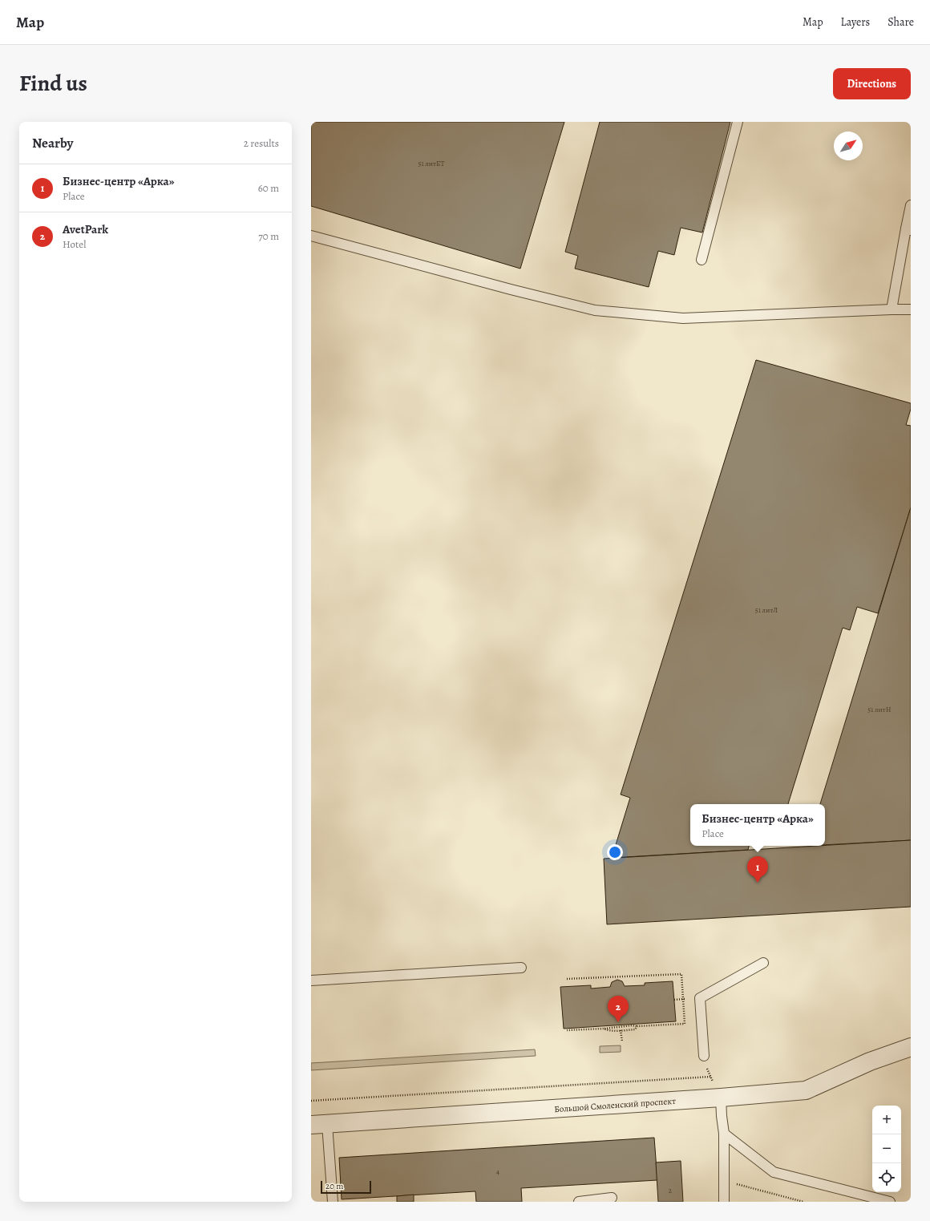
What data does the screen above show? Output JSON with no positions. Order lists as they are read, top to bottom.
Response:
{
  "streets": {
    "street": ["Большой Смоленский проспект"]
  },
  "house_numbers": [
    "51 литБТ",
    "51 литЛ",
    "51 литН",
    "4",
    "2"
  ],
  "scale_bar": "20 m",
  "north": "top right",
  "page": {
    "header": "Map",
    "nav": ["Map", "Layers", "Share"],
    "title": "Find us",
    "buttons": "Directions",
    "heading": ["Nearby", "2 results"],
    "list": [
      {
        "mark": "1",
        "name": "Бизнес-центр «Арка»",
        "note": "Place",
        "value": "60 m"
      },
      {
        "mark": "2",
        "name": "AvetPark",
        "note": "Hotel",
        "value": "70 m"
      }
    ],
    "popup": ["Бизнес-центр «Арка»", "Place"],
    "pins": ["1", "2"],
    "map_buttons": ["+", "−"],
    "scale": "20 m"
  }
}
